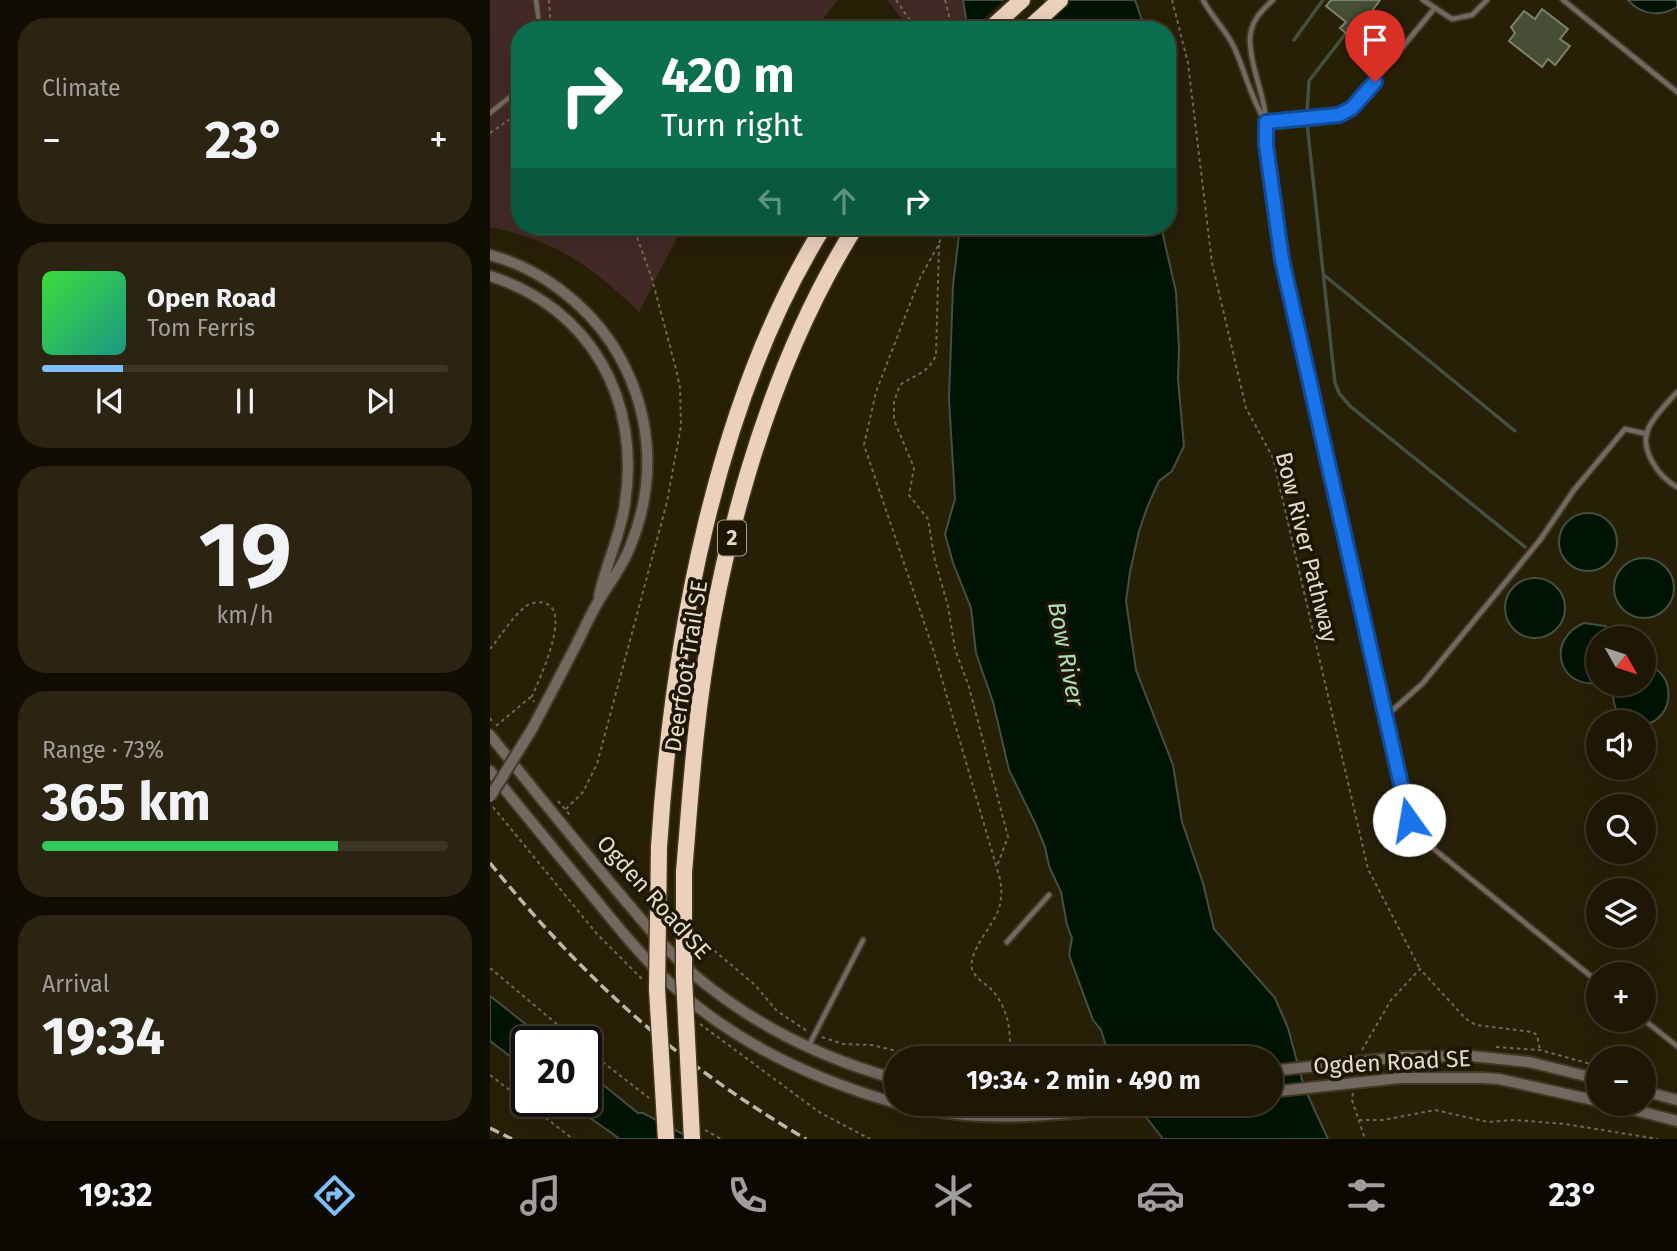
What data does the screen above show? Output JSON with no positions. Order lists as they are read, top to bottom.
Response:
{
  "streets": {
    "highway": ["2", "Deerfoot Trail SE"],
    "street": ["Ogden Road SE"],
    "path": ["Bow River Pathway"]
  },
  "water": ["Bow River"],
  "north": "bottom right",
  "page": {
    "tile": [
      "Climate",
      ["19", "km/h"],
      ["Range · 73%", "365 km"],
      ["Arrival", "19:34"]
    ],
    "turn": ["420 m", "Turn right"],
    "heat": ["−", "23°", "+"],
    "song": ["Open Road", "Tom Ferris"],
    "map_buttons": ["+", "−"],
    "limit": "20",
    "trip": "19:34 · 2 min · 490 m",
    "tabs": ["19:32", "23°"]
  }
}
